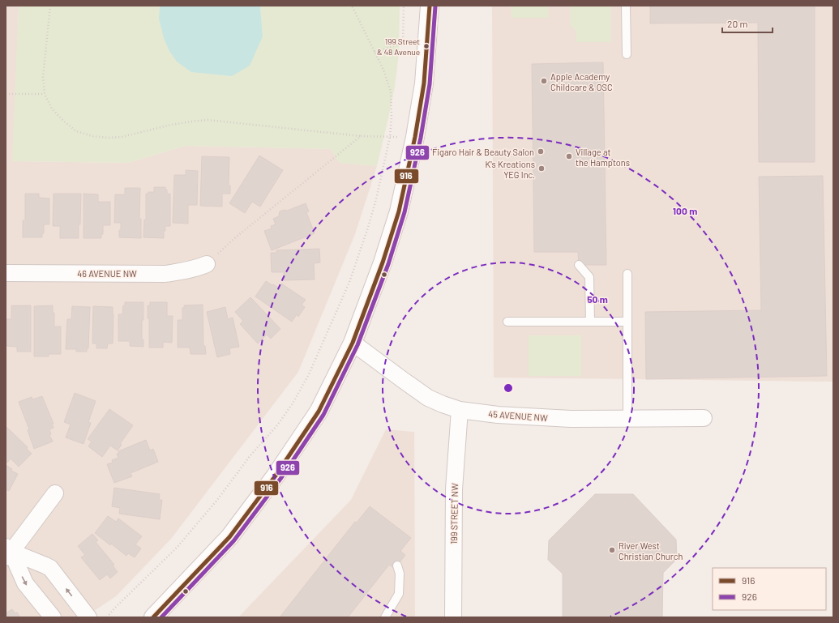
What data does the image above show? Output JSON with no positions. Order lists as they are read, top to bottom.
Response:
{
  "streets": {
    "street": ["46 AVENUE NW", "45 AVENUE NW", "199 STREET NW"]
  },
  "crossings": [
    ["45 AVENUE NW", "199 STREET NW"]
  ],
  "places": [
    "199 Street & 48 Avenue",
    "Apple Academy Childcare & OSC",
    "Figaro Hair & Beauty Salon",
    "Village at the Hamptons",
    "K's Kreations YEG Inc.",
    "River West Christian Church"
  ],
  "lines": ["transit line 916", "transit line 926"],
  "legend": ["916", "926"],
  "scale_bar": "20 m",
  "rings": ["100 m", "50 m"]
}
